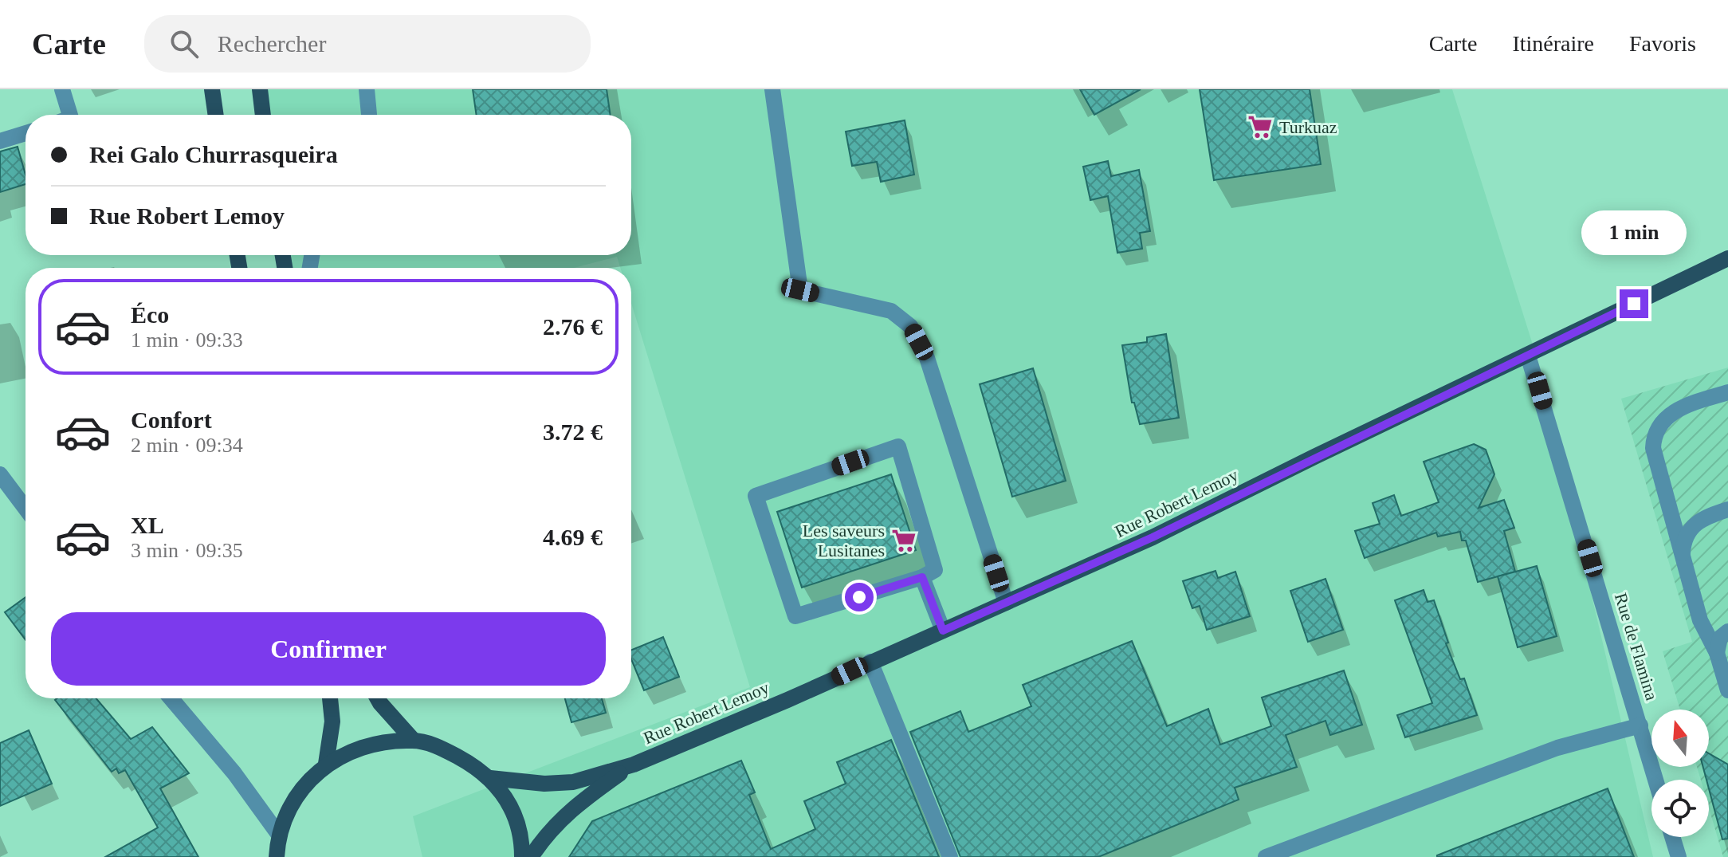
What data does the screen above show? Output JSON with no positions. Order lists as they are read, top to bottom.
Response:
{
  "streets": {
    "main road": ["Rue Robert Lemoy"],
    "street": ["Rue de Flamina"]
  },
  "crossings": [
    ["Rue Robert Lemoy", "Rue de Flamina"]
  ],
  "places": {
    "supermarket": ["Turkuaz", "Les saveurs Lusitanes"]
  },
  "north": "top",
  "page": {
    "header": "Carte",
    "search": "Rechercher",
    "nav": ["Carte", "Itinéraire", "Favoris"],
    "banner": ["Rei Galo Churrasqueira", "Rue Robert Lemoy"],
    "bubble": "1 min",
    "list": [
      {
        "name": "Éco",
        "note": "1 min · 09:33",
        "value": "2.76 €"
      },
      {
        "name": "Confort",
        "note": "2 min · 09:34",
        "value": "3.72 €"
      },
      {
        "name": "XL",
        "note": "3 min · 09:35",
        "value": "4.69 €"
      }
    ],
    "buttons": "Confirmer"
  }
}
